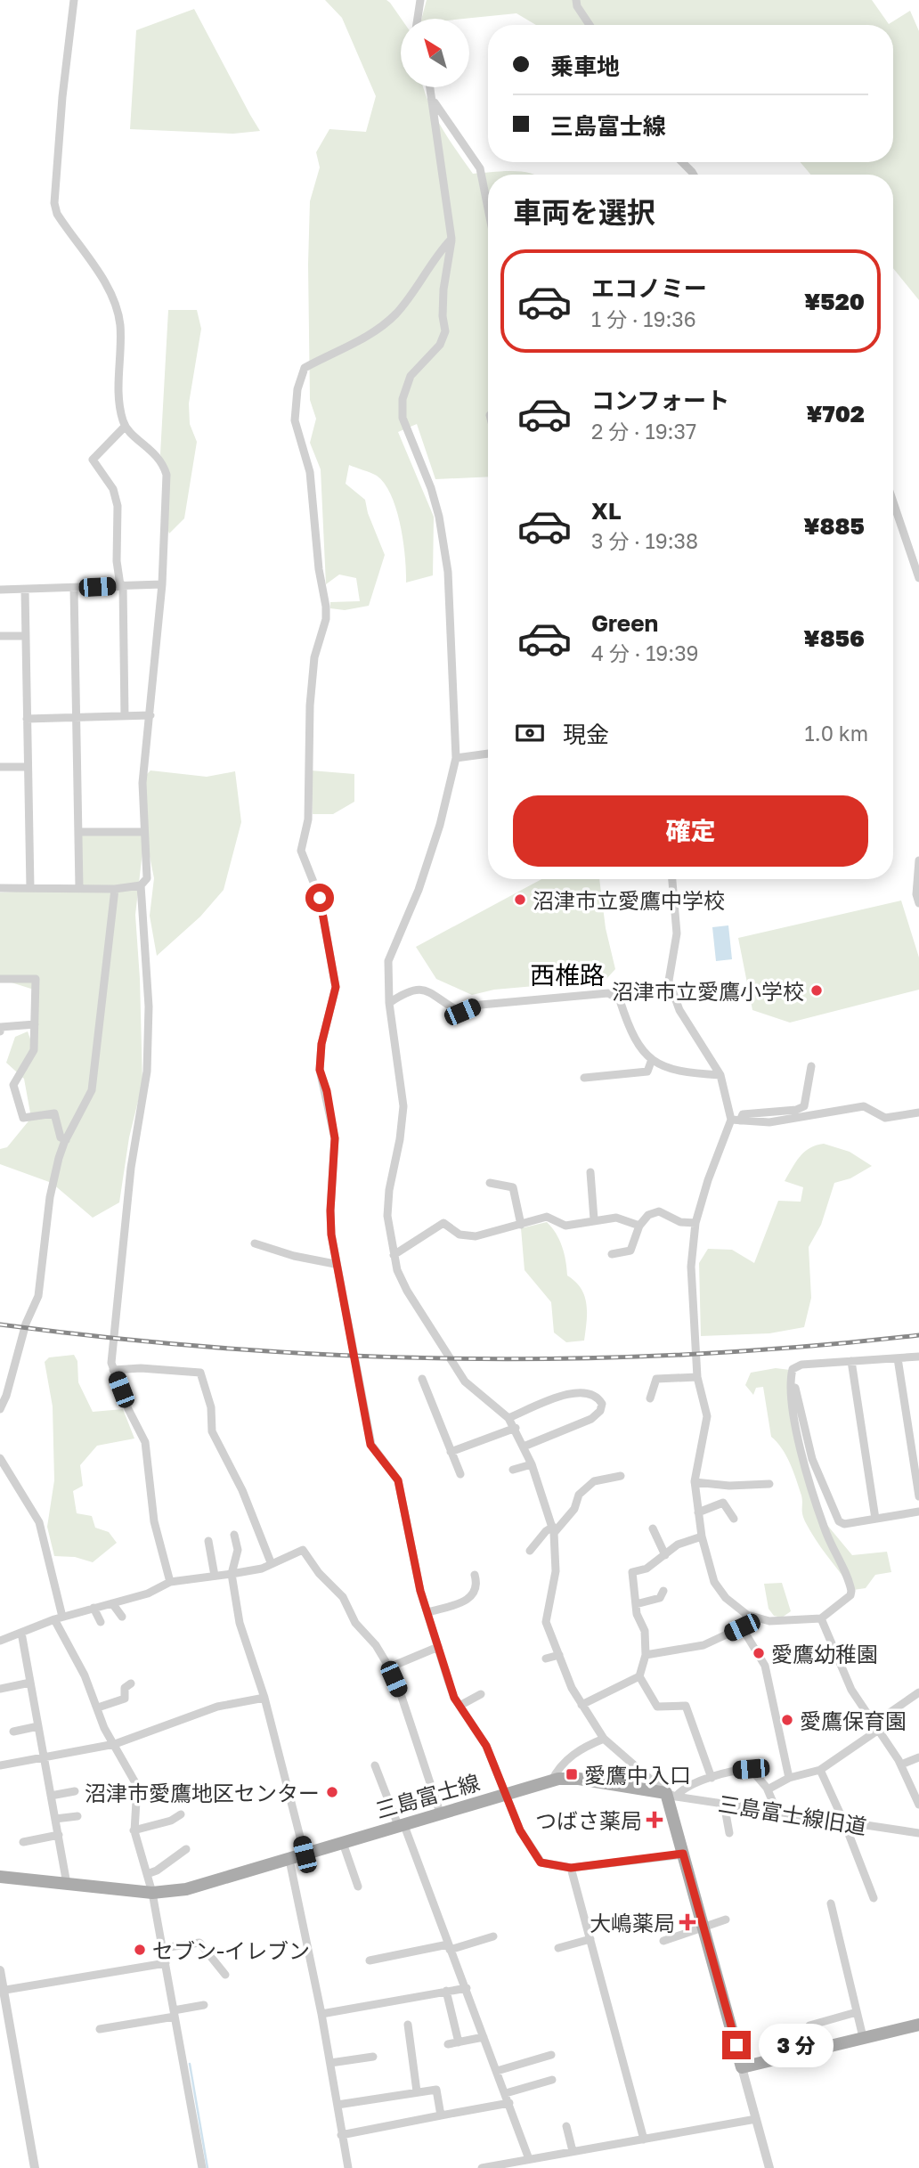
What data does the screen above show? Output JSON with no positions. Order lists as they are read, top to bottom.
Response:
{
  "streets": {
    "main road": ["三島富士線"],
    "street": ["三島富士線旧道"]
  },
  "crossings": [
    ["三島富士線", "三島富士線旧道"]
  ],
  "districts": ["西椎路"],
  "places": {
    "other": [
      "沼津市立愛鷹中学校",
      "沼津市立愛鷹小学校",
      "愛鷹幼稚園",
      "愛鷹保育園",
      "沼津市愛鷹地区センター",
      "セブン-イレブン"
    ],
    "transit": ["愛鷹中入口"],
    "health": ["つばさ薬局", "大嶋薬局"]
  },
  "north": "top left",
  "page": {
    "banner": ["乗車地", "三島富士線"],
    "heading": "車両を選択",
    "list": [
      {
        "name": "エコノミー",
        "note": "1 分 · 19:36",
        "value": "¥520"
      },
      {
        "name": "コンフォート",
        "note": "2 分 · 19:37",
        "value": "¥702"
      },
      {
        "name": "XL",
        "note": "3 分 · 19:38",
        "value": "¥885"
      },
      {
        "name": "Green",
        "note": "4 分 · 19:39",
        "value": "¥856"
      }
    ],
    "pay": ["現金", "1.0 km"],
    "buttons": "確定",
    "bubble": "3 分"
  }
}
